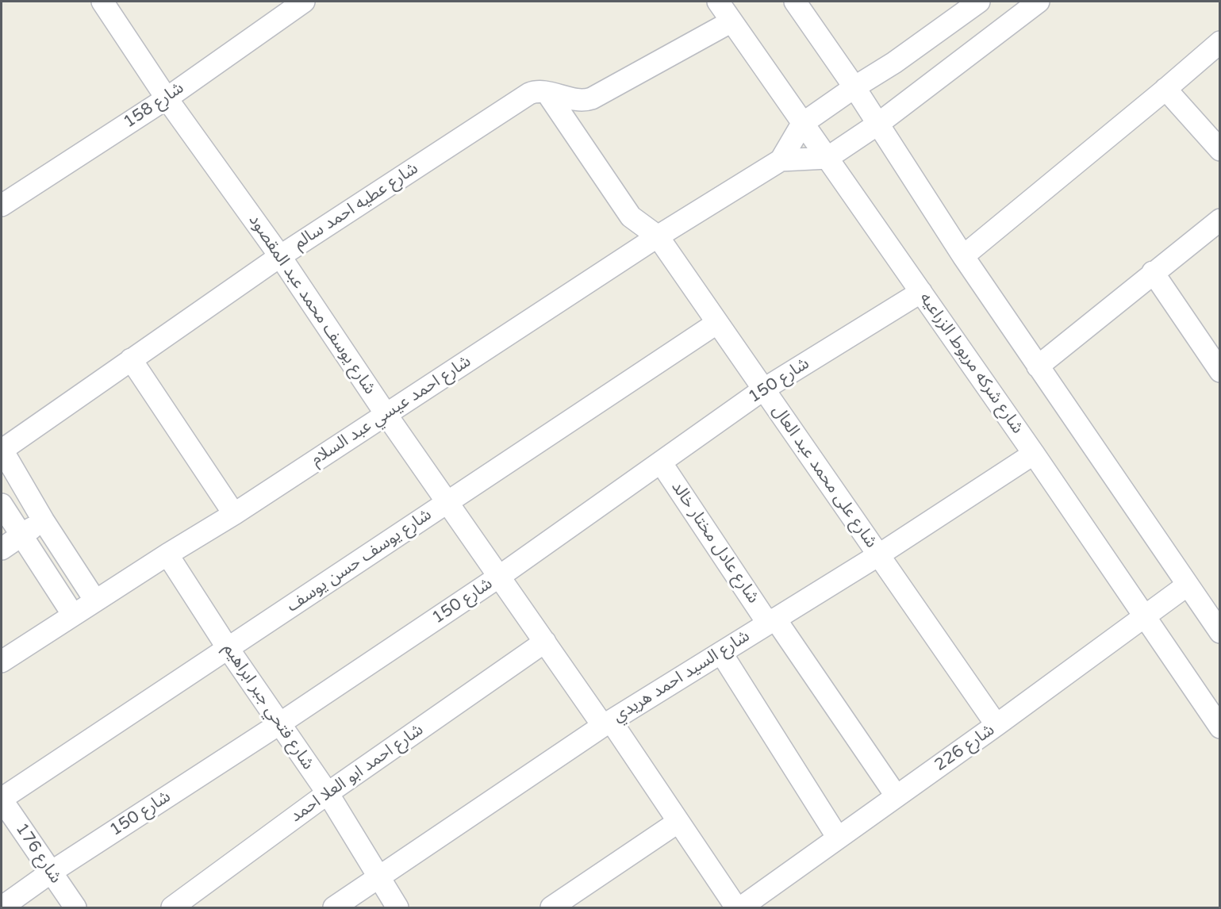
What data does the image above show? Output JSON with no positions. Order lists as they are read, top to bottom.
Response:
{
  "streets": {
    "street": [
      "شارع 158",
      "شارع عطيه احمد سالم",
      "شارع يوسف محمد عبد المقصود",
      "شارع شركه مريوط الزراعيه",
      "شارع 150",
      "شارع احمد عيسي عبد السلام",
      "شارع على محمد عبد العال",
      "شارع عادل مختار خالد",
      "شارع يوسف حسن يوسف",
      "شارع السيد احمد هريدي",
      "شارع فتحي جبر ابراهيم",
      "شارع 226",
      "شارع احمد ابو العلا احمد",
      "شارع 176"
    ]
  },
  "crossings": [
    ["شارع 158", "شارع يوسف محمد عبد المقصود"],
    ["شارع عطيه احمد سالم", "شارع يوسف محمد عبد المقصود"],
    ["شارع عطيه احمد سالم", "شارع شركه مريوط الزراعيه"],
    ["شارع عطيه احمد سالم", "شارع على محمد عبد العال"],
    ["شارع يوسف محمد عبد المقصود", "شارع 150"],
    ["شارع يوسف محمد عبد المقصود", "شارع احمد عيسي عبد السلام"],
    ["شارع يوسف محمد عبد المقصود", "شارع يوسف حسن يوسف"],
    ["شارع يوسف محمد عبد المقصود", "شارع السيد احمد هريدي"],
    ["شارع يوسف محمد عبد المقصود", "شارع احمد ابو العلا احمد"],
    ["شارع شركه مريوط الزراعيه", "شارع 150"],
    ["شارع شركه مريوط الزراعيه", "شارع السيد احمد هريدي"],
    ["شارع شركه مريوط الزراعيه", "شارع 226"],
    ["شارع 150", "شارع على محمد عبد العال"],
    ["شارع 150", "شارع عادل مختار خالد"],
    ["شارع 150", "شارع فتحي جبر ابراهيم"],
    ["شارع 150", "شارع 176"],
    ["شارع احمد عيسي عبد السلام", "شارع على محمد عبد العال"],
    ["شارع احمد عيسي عبد السلام", "شارع فتحي جبر ابراهيم"],
    ["شارع على محمد عبد العال", "شارع يوسف حسن يوسف"],
    ["شارع على محمد عبد العال", "شارع السيد احمد هريدي"],
    ["شارع على محمد عبد العال", "شارع 226"],
    ["شارع عادل مختار خالد", "شارع السيد احمد هريدي"],
    ["شارع عادل مختار خالد", "شارع 226"],
    ["شارع يوسف حسن يوسف", "شارع فتحي جبر ابراهيم"],
    ["شارع يوسف حسن يوسف", "شارع 176"],
    ["شارع السيد احمد هريدي", "شارع فتحي جبر ابراهيم"],
    ["شارع فتحي جبر ابراهيم", "شارع احمد ابو العلا احمد"]
  ]
}
